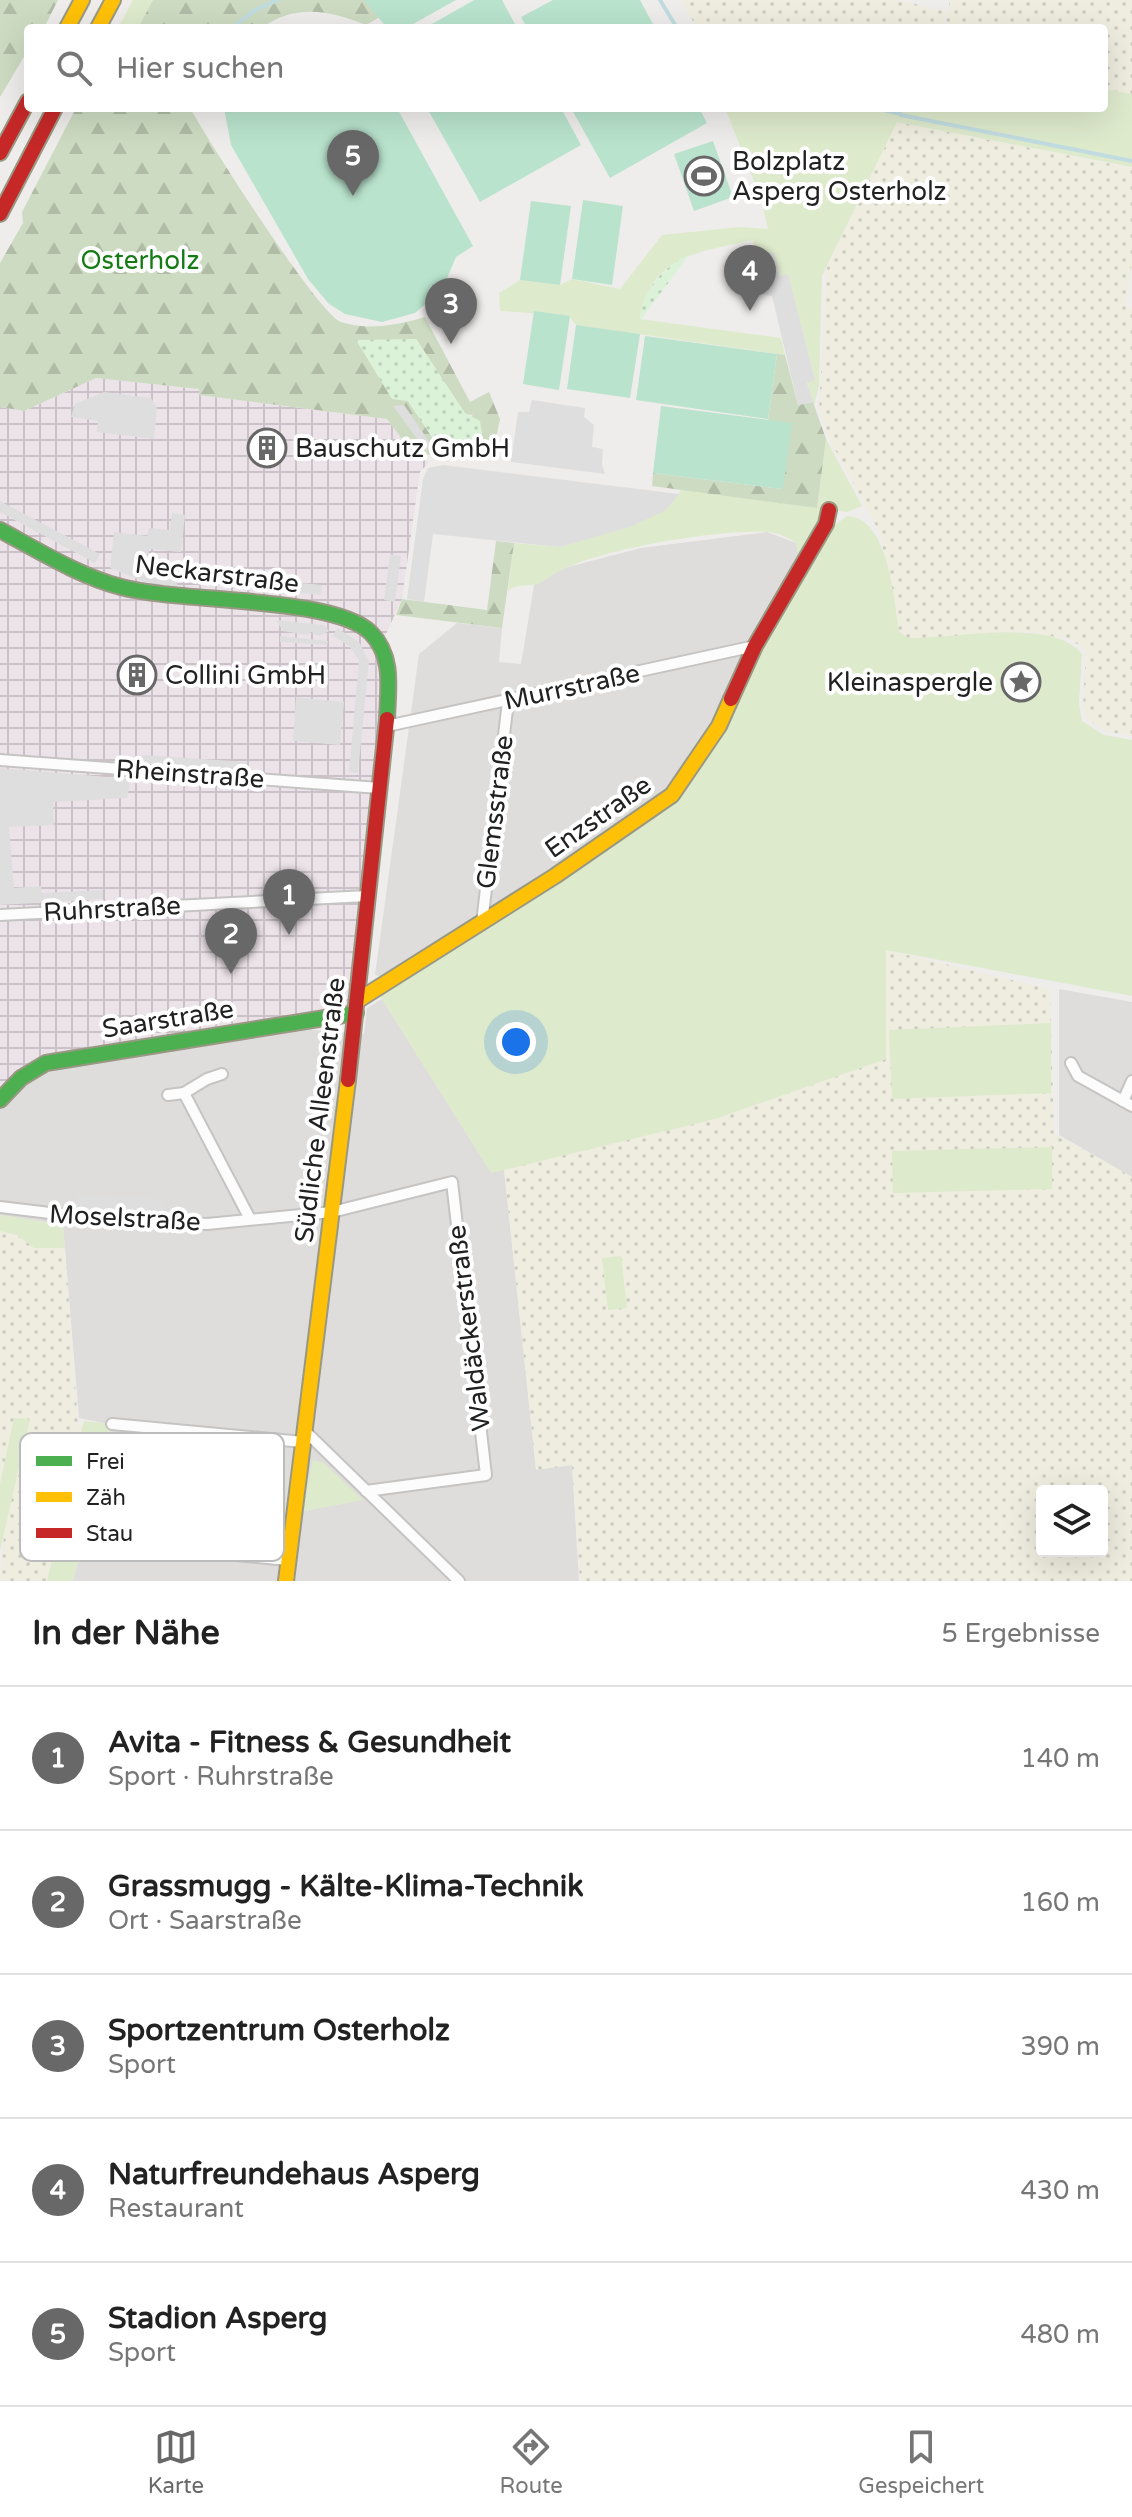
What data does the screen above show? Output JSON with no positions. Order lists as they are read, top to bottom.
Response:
{
  "streets": {
    "main road": [
      "Neckarstraße",
      "Enzstraße",
      "Saarstraße",
      "Südliche Alleenstraße"
    ],
    "street": [
      "Murrstraße",
      "Rheinstraße",
      "Glemsstraße",
      "Ruhrstraße",
      "Moselstraße",
      "Waldäckerstraße"
    ]
  },
  "crossings": [
    ["Neckarstraße", "Südliche Alleenstraße"],
    ["Murrstraße", "Glemsstraße"],
    ["Murrstraße", "Enzstraße"],
    ["Murrstraße", "Südliche Alleenstraße"],
    ["Rheinstraße", "Südliche Alleenstraße"],
    ["Glemsstraße", "Enzstraße"],
    ["Enzstraße", "Saarstraße"],
    ["Enzstraße", "Südliche Alleenstraße"],
    ["Ruhrstraße", "Südliche Alleenstraße"],
    ["Saarstraße", "Südliche Alleenstraße"],
    ["Südliche Alleenstraße", "Moselstraße"],
    ["Moselstraße", "Waldäckerstraße"]
  ],
  "parks": ["Osterholz"],
  "places": {
    "sports": ["Bolzplatz Asperg Osterholz"],
    "building": ["Bauschutz GmbH", "Collini GmbH"],
    "place": ["Kleinaspergle"]
  },
  "legend": ["Frei", "Zäh", "Stau"],
  "page": {
    "search": "Hier suchen",
    "pins": [
      "5",
      "4",
      "3",
      "1",
      "2"
    ],
    "heading": ["In der Nähe", "5 Ergebnisse"],
    "list": [
      {
        "mark": "1",
        "name": "Avita - Fitness & Gesundheit",
        "note": "Sport · Ruhrstraße",
        "value": "140 m"
      },
      {
        "mark": "2",
        "name": "Grassmugg - Kälte-Klima-Technik",
        "note": "Ort · Saarstraße",
        "value": "160 m"
      },
      {
        "mark": "3",
        "name": "Sportzentrum Osterholz",
        "note": "Sport",
        "value": "390 m"
      },
      {
        "mark": "4",
        "name": "Naturfreundehaus Asperg",
        "note": "Restaurant",
        "value": "430 m"
      },
      {
        "mark": "5",
        "name": "Stadion Asperg",
        "note": "Sport",
        "value": "480 m"
      }
    ],
    "nav": ["Karte", "Route", "Gespeichert"]
  }
}
